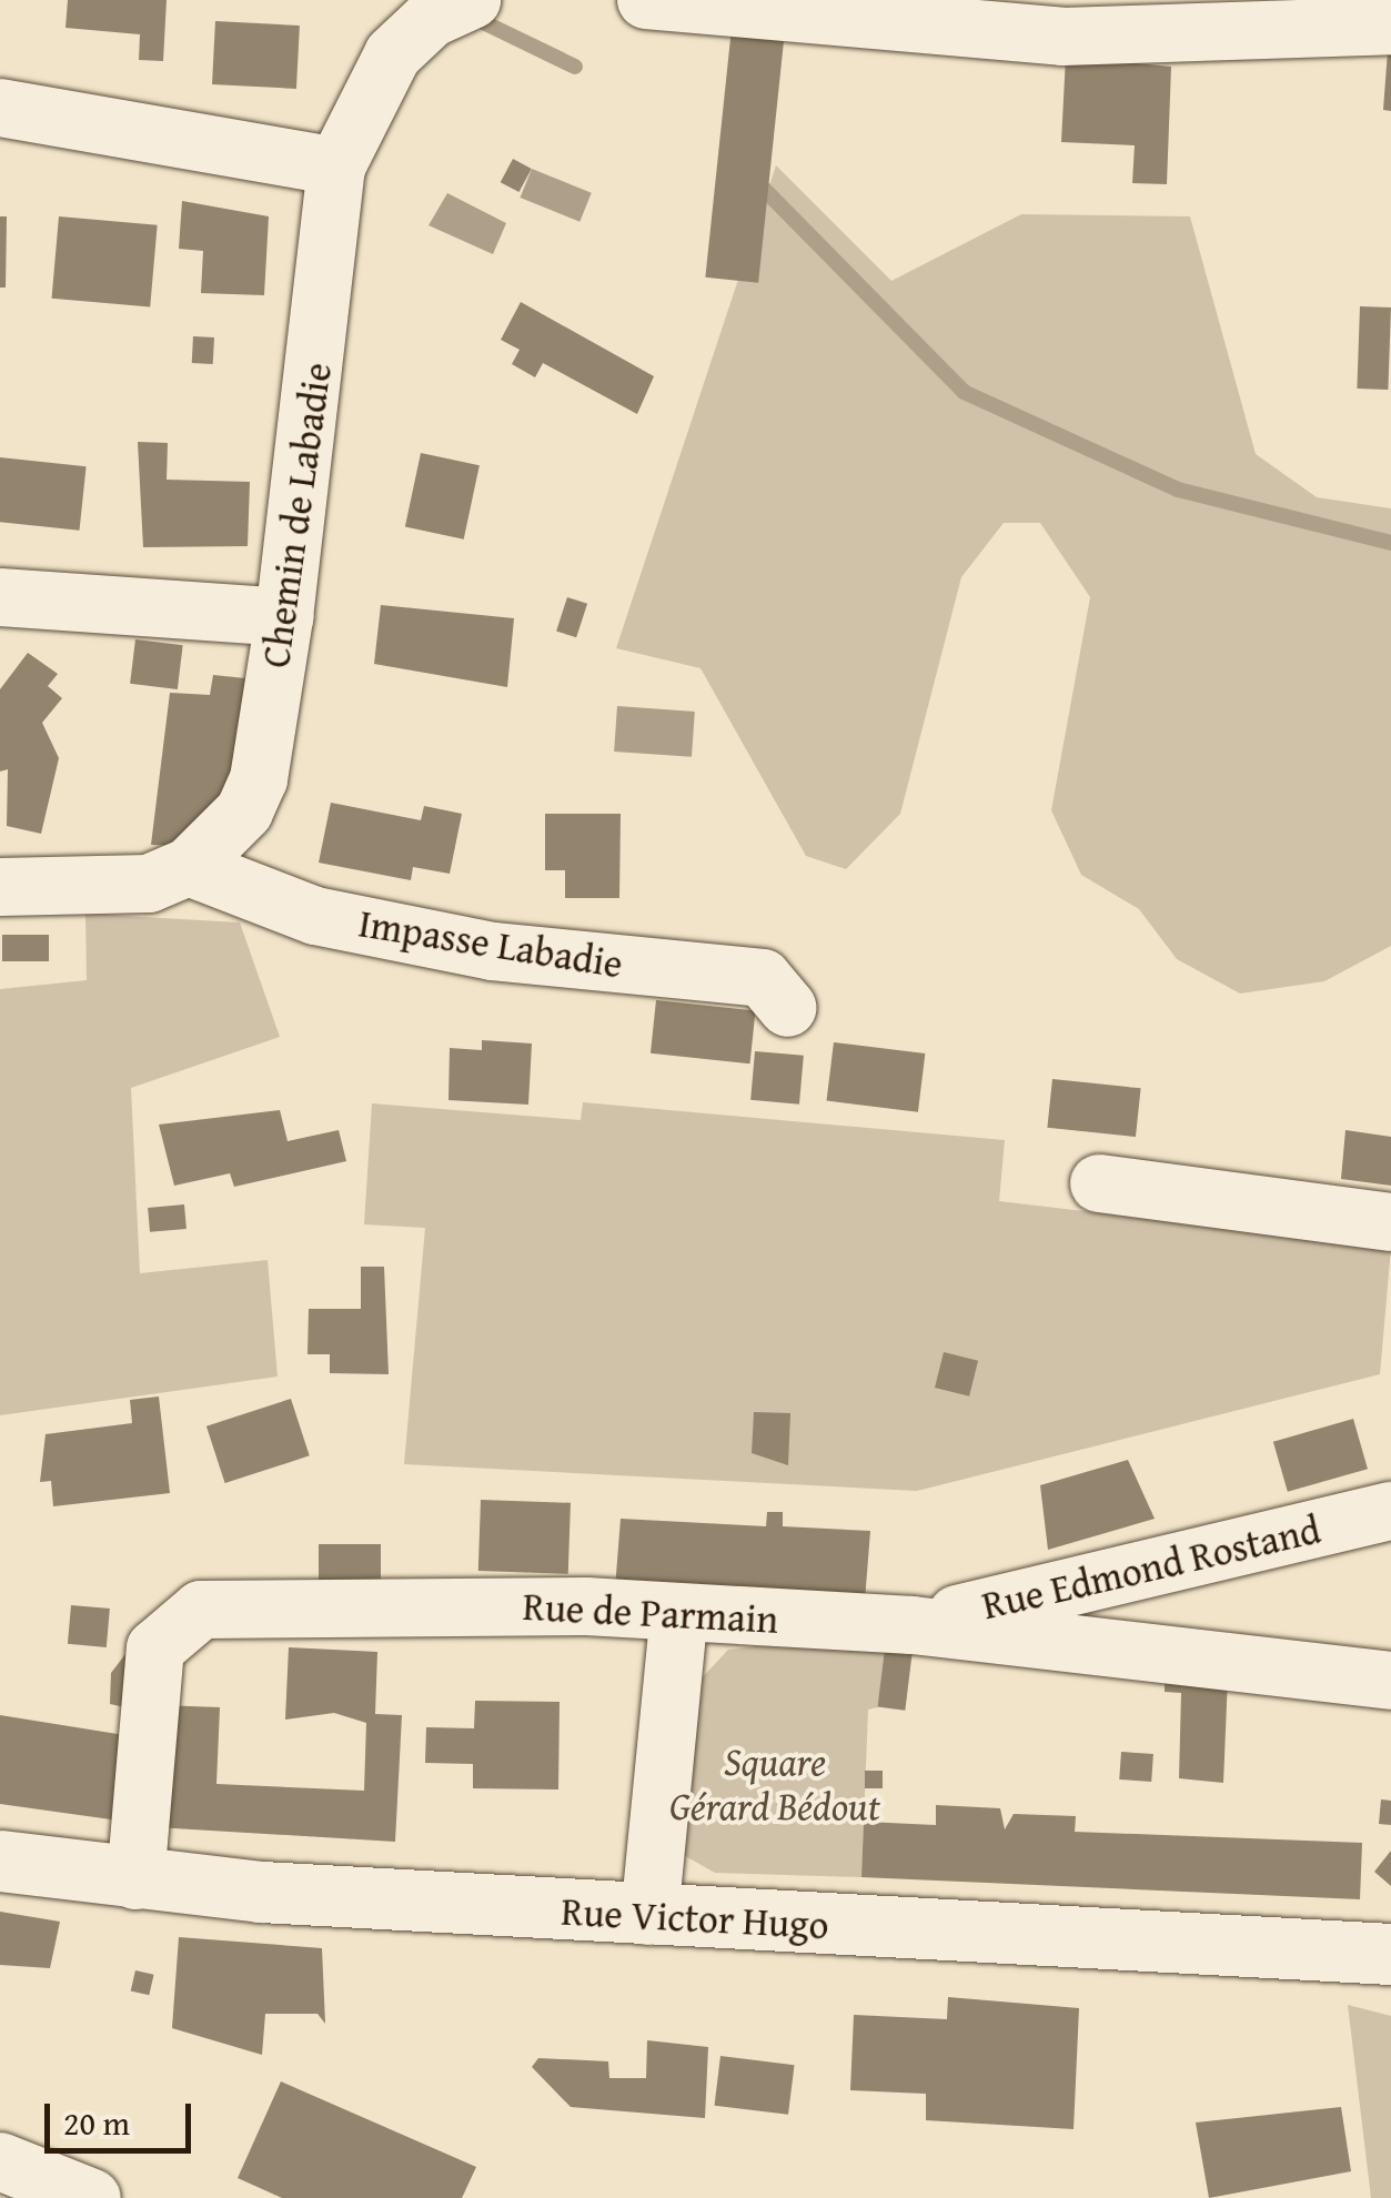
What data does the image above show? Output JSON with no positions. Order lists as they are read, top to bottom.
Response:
{
  "streets": {
    "main road": ["Rue Victor Hugo"],
    "street": [
      "Chemin de Labadie",
      "Impasse Labadie",
      "Rue Edmond Rostand",
      "Rue de Parmain"
    ]
  },
  "crossings": [
    ["Chemin de Labadie", "Impasse Labadie"],
    ["Rue Edmond Rostand", "Rue de Parmain"],
    ["Rue de Parmain", "Rue Victor Hugo"]
  ],
  "parks": ["Square Gérard Bédout"],
  "scale_bar": "20 m"
}
